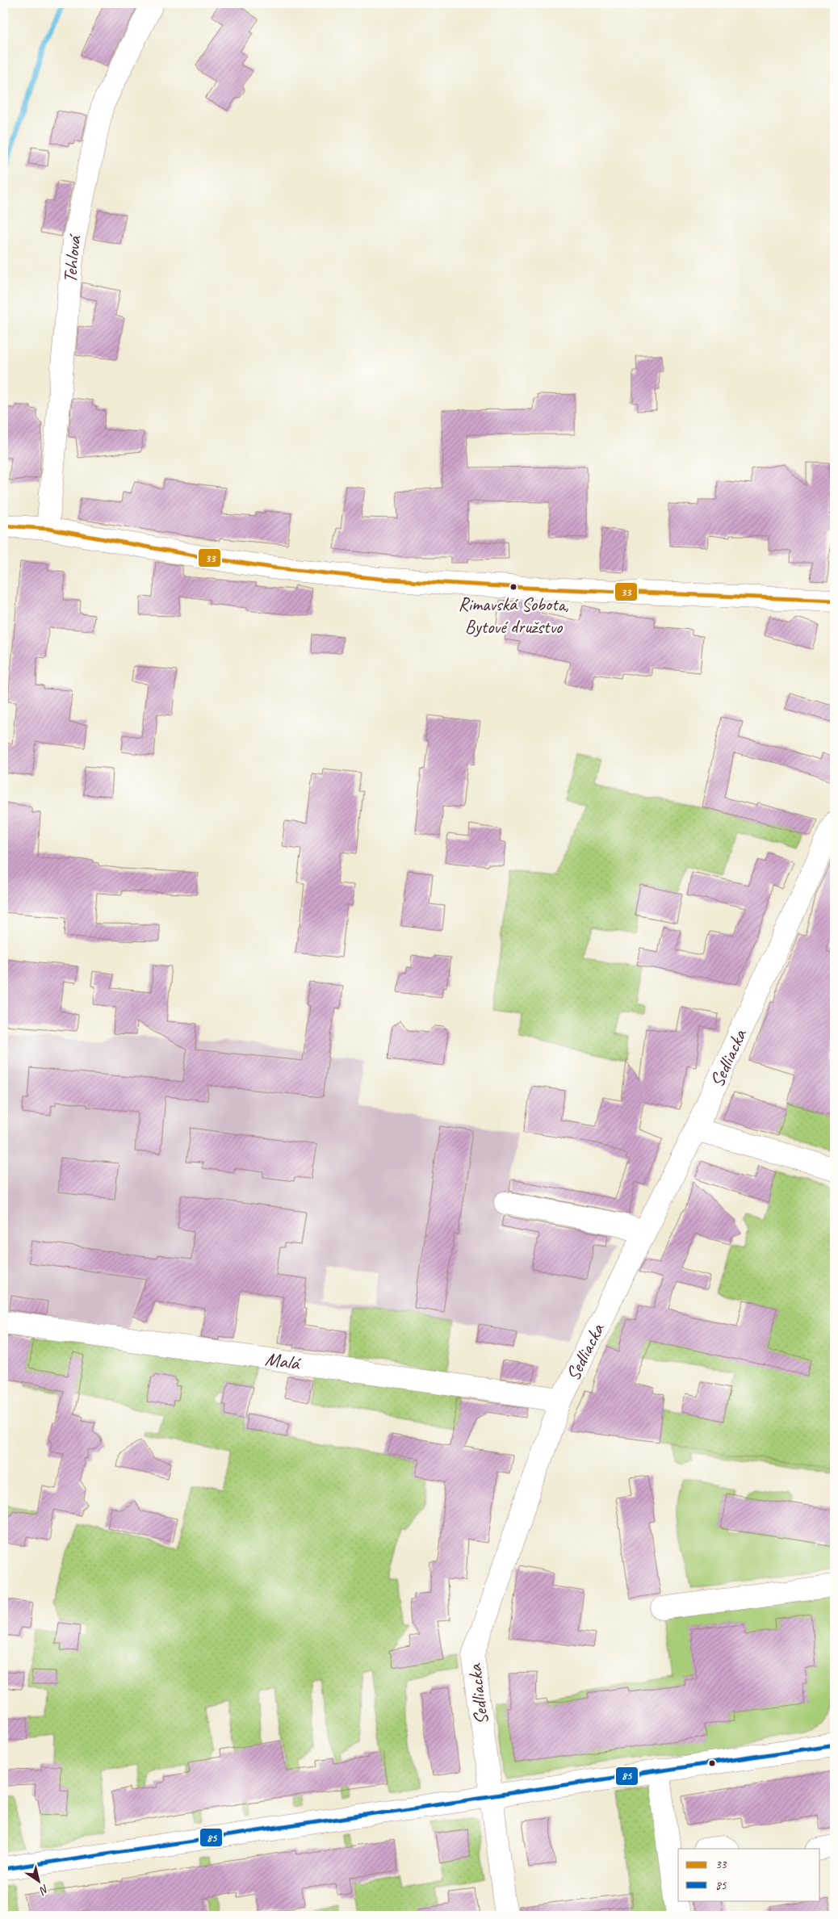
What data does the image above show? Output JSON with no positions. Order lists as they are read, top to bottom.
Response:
{
  "streets": {
    "street": ["Tehlová", "Sedliacka", "Malá"]
  },
  "crossings": [
    ["Sedliacka", "Malá"]
  ],
  "places": ["Rimavská Sobota, Bytové družstvo"],
  "lines": ["transit line 33", "transit line 85"],
  "legend": ["33", "85"],
  "north": "bottom right"
}
